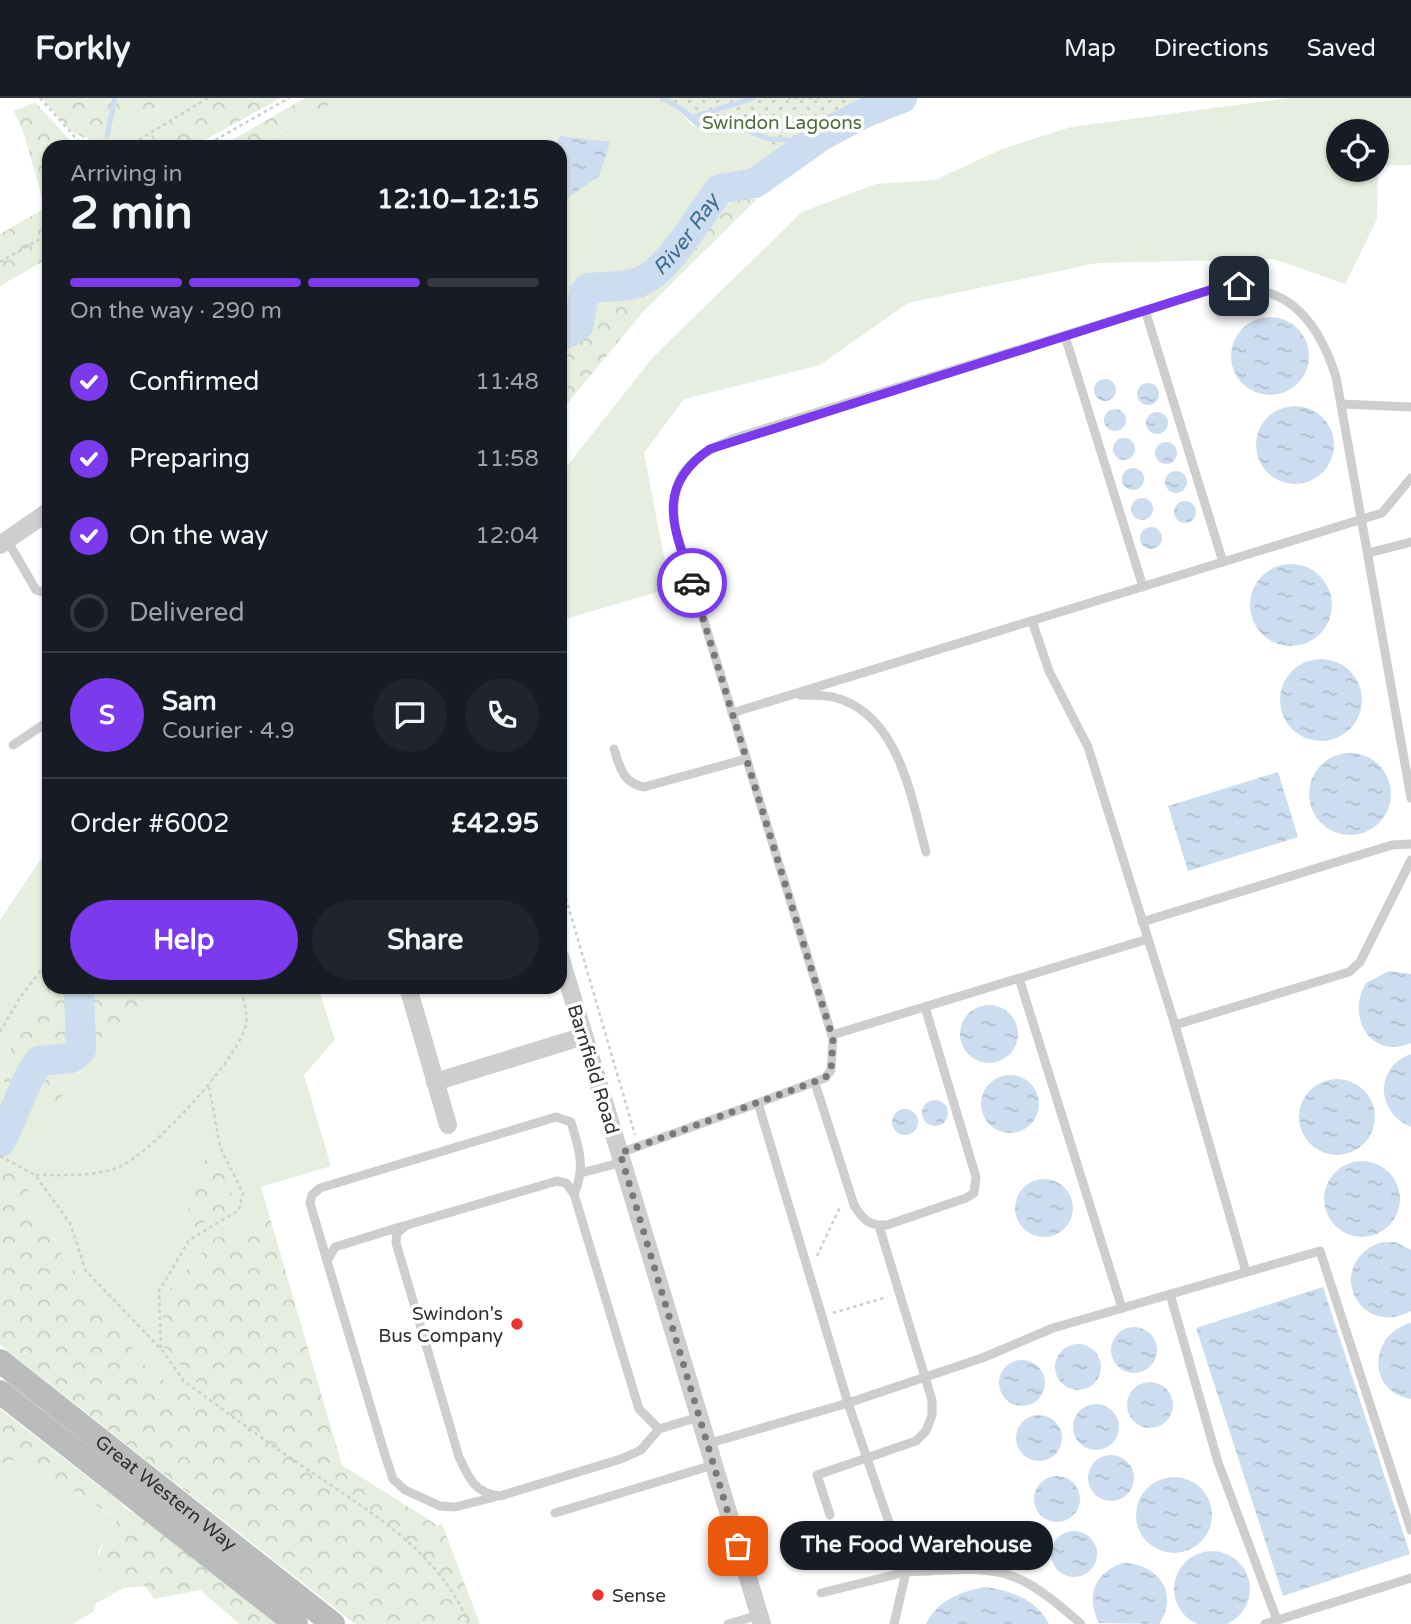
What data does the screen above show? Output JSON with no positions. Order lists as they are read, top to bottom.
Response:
{
  "streets": {
    "main road": ["Great Western Way"],
    "street": ["Barnfield Road"]
  },
  "water": ["River Ray"],
  "parks": ["Swindon Lagoons"],
  "places": ["Swindon's Bus Company", "The Food Warehouse", "Sense"],
  "page": {
    "header": "Forkly",
    "nav": ["Map", "Directions", "Saved"],
    "heading": ["2 min", "Arriving in", "12:10–12:15"],
    "panel": [
      "Sam",
      "Courier · 4.9",
      "Order #6002",
      "£42.95"
    ],
    "bar": "On the way · 290 m",
    "list": [
      ["Confirmed", "11:48"],
      ["Preparing", "11:58"],
      ["On the way", "12:04"],
      "Delivered"
    ],
    "round": "S",
    "buttons": ["Help", "Share"],
    "bubble": "The Food Warehouse"
  }
}
